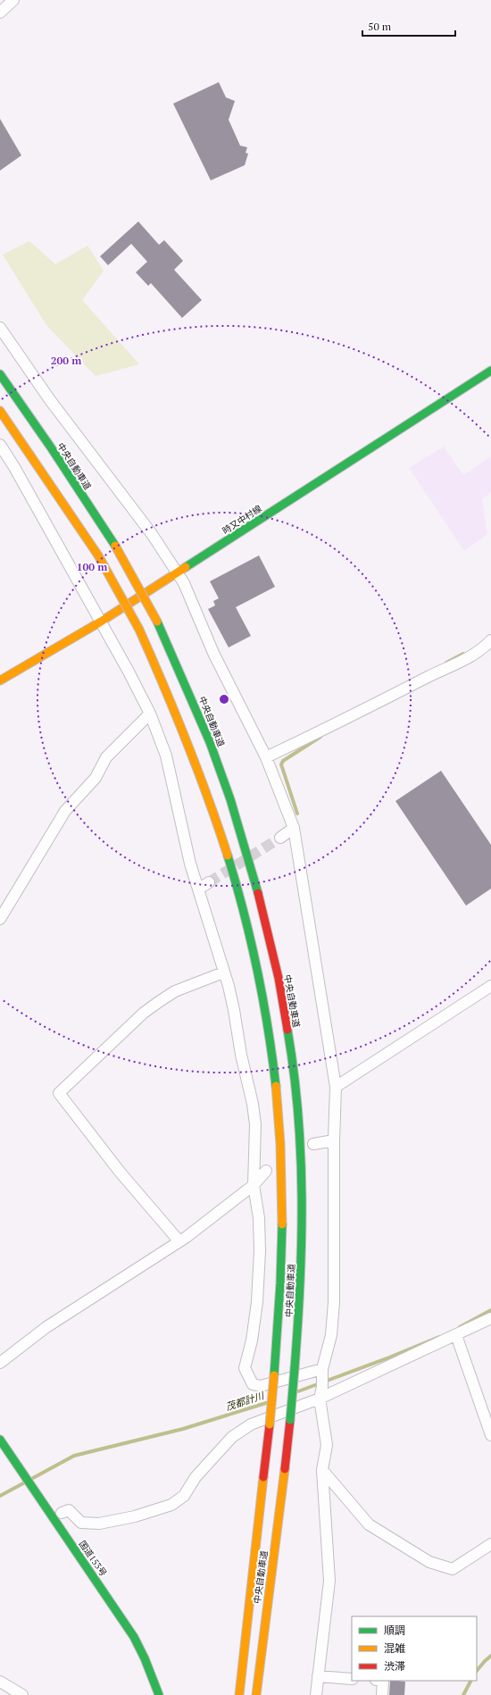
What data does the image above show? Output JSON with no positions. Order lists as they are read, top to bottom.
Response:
{
  "streets": {
    "main road": ["中央自動車道", "時又中村線", "国道153号"]
  },
  "water": ["茂都計川"],
  "legend": ["順調", "混雑", "渋滞"],
  "scale_bar": "50 m",
  "rings": ["200 m", "100 m"]
}
